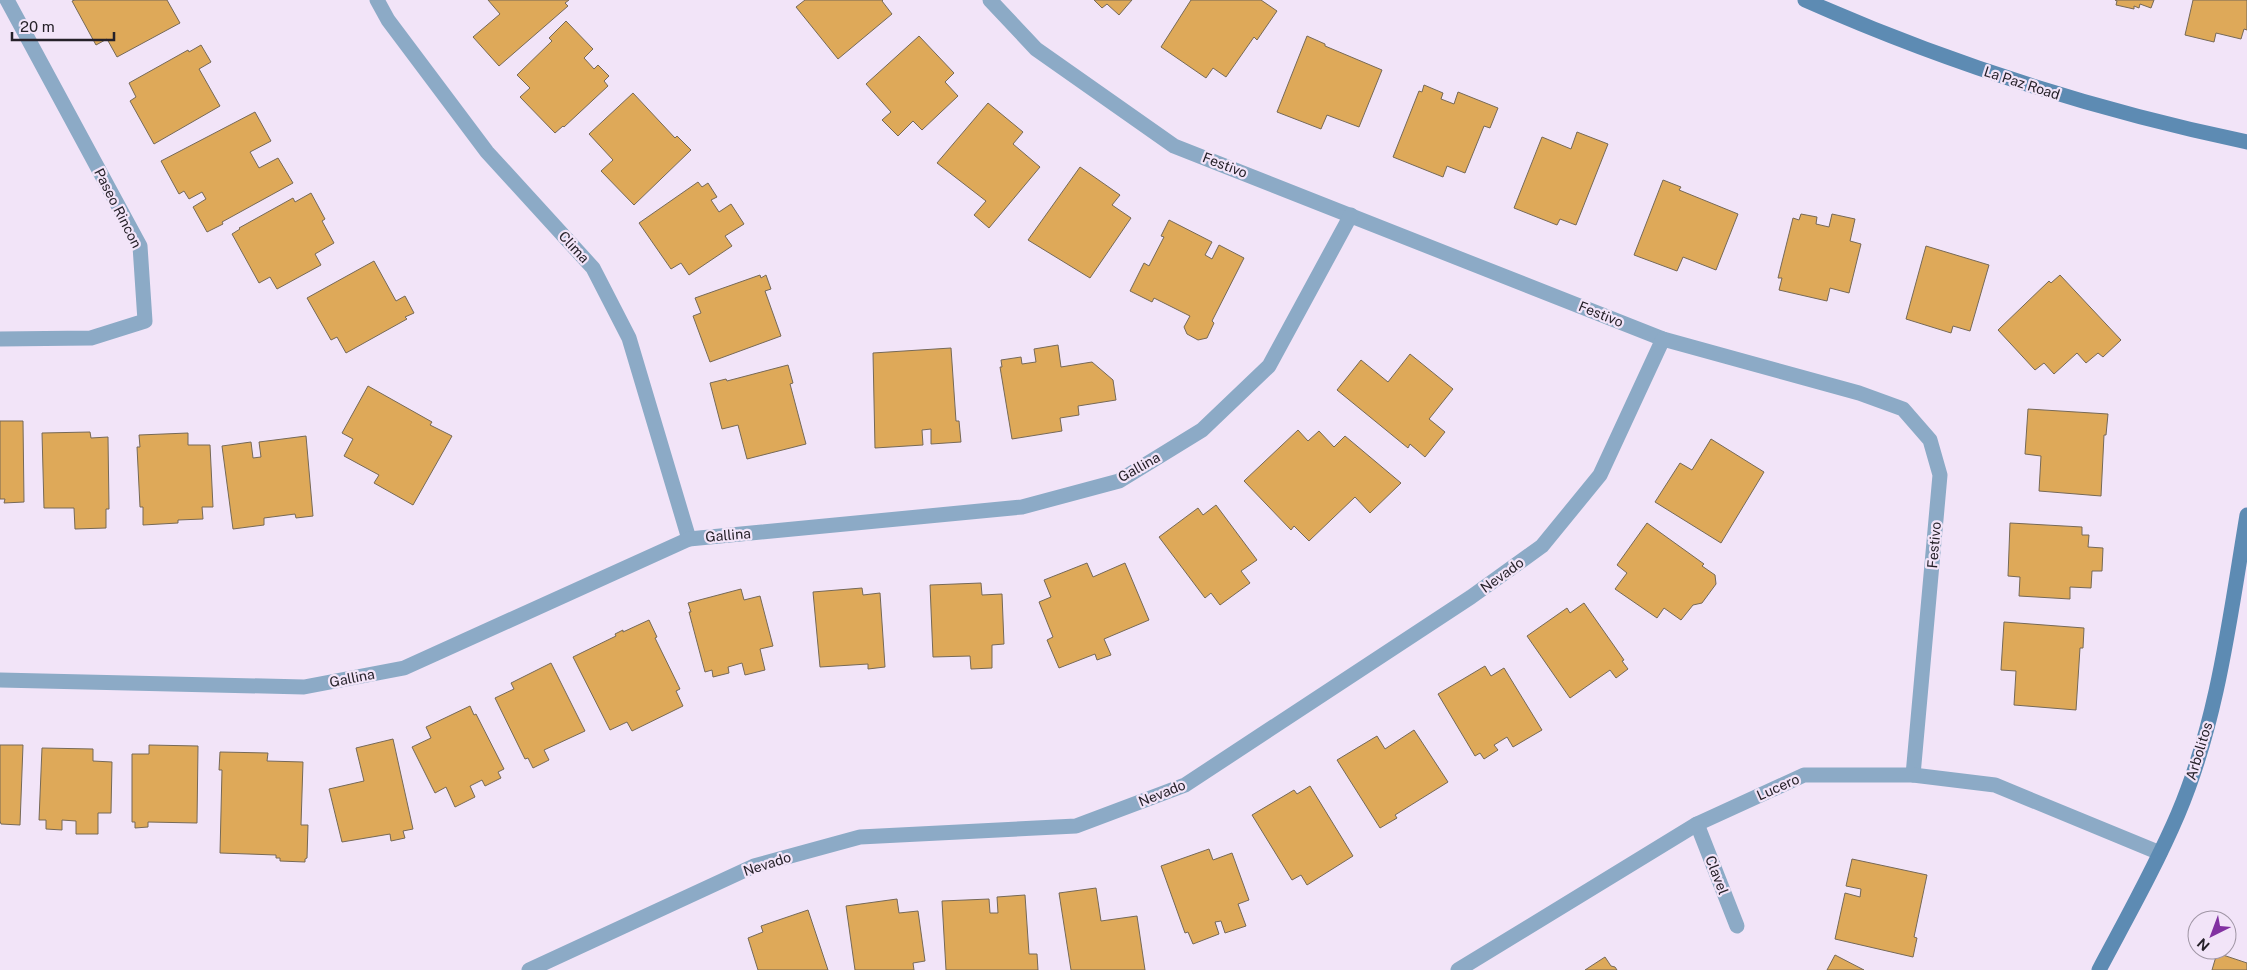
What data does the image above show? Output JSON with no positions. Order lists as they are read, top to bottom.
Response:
{
  "streets": {
    "street": [
      "La Paz Road",
      "Festivo",
      "Paseo Rincon",
      "Clima",
      "Gallina",
      "Nevado",
      "Arbolitos",
      "Lucero",
      "Clavel"
    ]
  },
  "crossings": [
    ["Festivo", "Gallina"],
    ["Festivo", "Nevado"],
    ["Festivo", "Lucero"],
    ["Clima", "Gallina"],
    ["Arbolitos", "Lucero"],
    ["Lucero", "Clavel"]
  ],
  "scale_bar": "20 m",
  "north": "bottom left"
}
